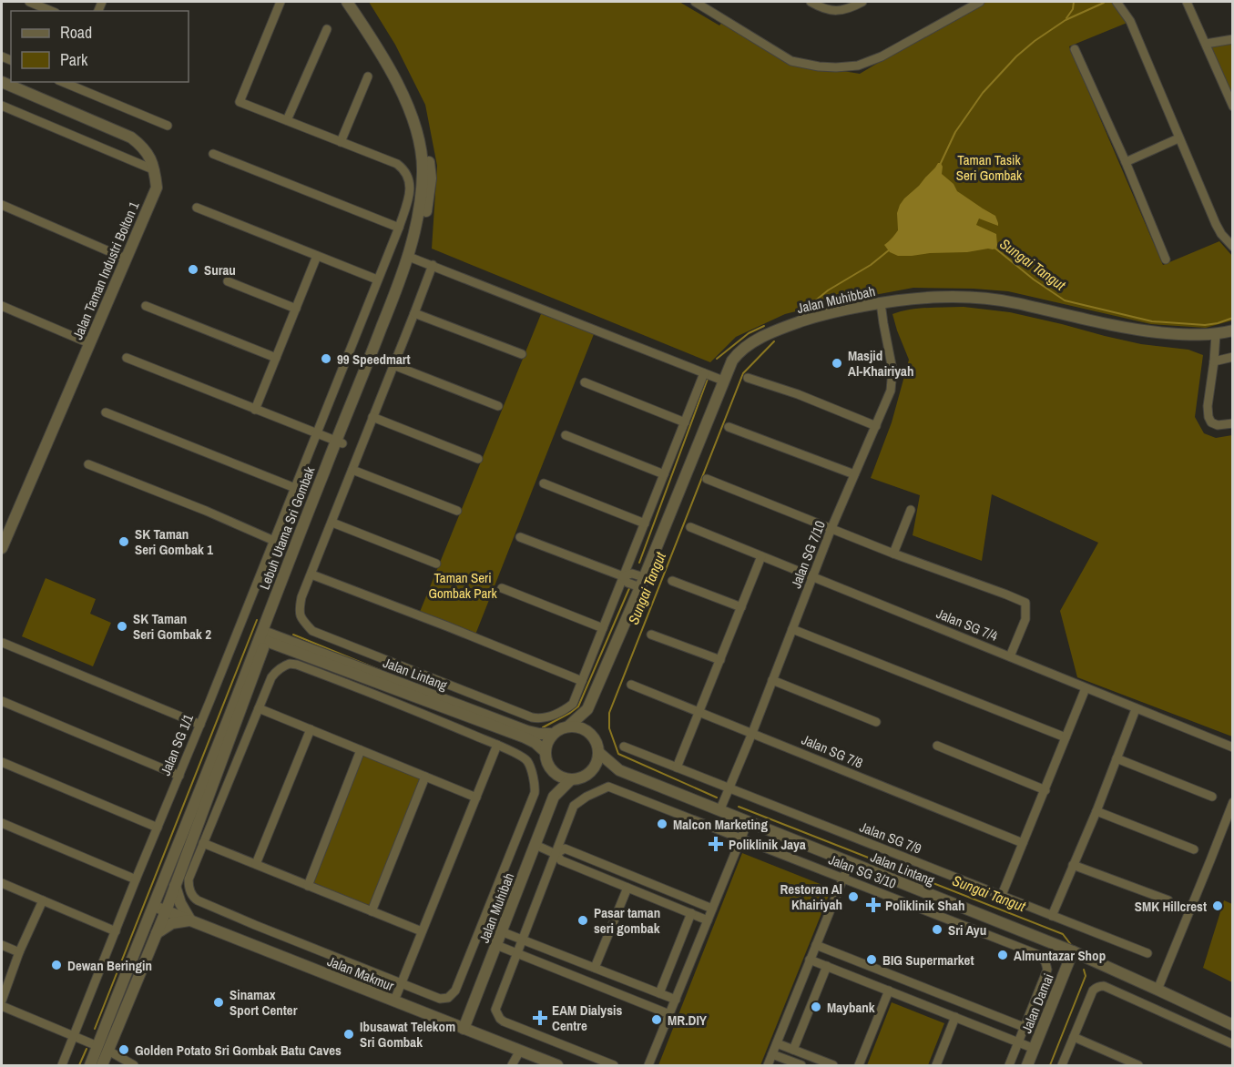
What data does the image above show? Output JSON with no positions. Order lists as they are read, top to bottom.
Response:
{
  "streets": {
    "street": [
      "Jalan Taman Industri Bolton 1",
      "Jalan Muhibbah",
      "Lebuh Utama Sri Gombak",
      "Jalan SG 7/10",
      "Jalan SG 7/4",
      "Jalan Lintang",
      "Jalan SG 1/1",
      "Jalan SG 7/8",
      "Jalan SG 7/9",
      "Jalan SG 3/10",
      "Jalan Muhibah",
      "Jalan Makmur",
      "Jalan Damai"
    ]
  },
  "crossings": [
    ["Jalan Muhibbah", "Jalan SG 7/10"],
    ["Jalan Muhibbah", "Jalan Lintang"],
    ["Jalan Muhibbah", "Jalan Muhibah"],
    ["Lebuh Utama Sri Gombak", "Jalan Lintang"],
    ["Lebuh Utama Sri Gombak", "Jalan Makmur"],
    ["Jalan SG 7/10", "Jalan SG 7/4"],
    ["Jalan SG 7/10", "Jalan Lintang"],
    ["Jalan SG 7/10", "Jalan SG 7/8"],
    ["Jalan SG 7/10", "Jalan SG 7/9"],
    ["Jalan Lintang", "Jalan Muhibah"],
    ["Jalan Lintang", "Jalan Damai"],
    ["Jalan Muhibah", "Jalan Makmur"]
  ],
  "water": ["Sungai Tangut"],
  "parks": ["Taman Tasik Seri Gombak", "Taman Seri Gombak Park"],
  "places": {
    "other": [
      "Surau",
      "99 Speedmart",
      "Masjid Al-Khairiyah",
      "SK Taman Seri Gombak 1",
      "SK Taman Seri Gombak 2",
      "Malcon Marketing",
      "Restoran Al Khairiyah",
      "SMK Hillcrest",
      "Pasar taman seri gombak",
      "Sri Ayu",
      "Almuntazar Shop",
      "BIG Supermarket",
      "Dewan Beringin",
      "Sinamax Sport Center",
      "Maybank",
      "MR.DIY",
      "Ibusawat Telekom Sri Gombak",
      "Golden Potato Sri Gombak Batu Caves"
    ],
    "health": ["Poliklinik Jaya", "Poliklinik Shah", "EAM Dialysis Centre"]
  },
  "legend": ["Road", "Park"]
}
